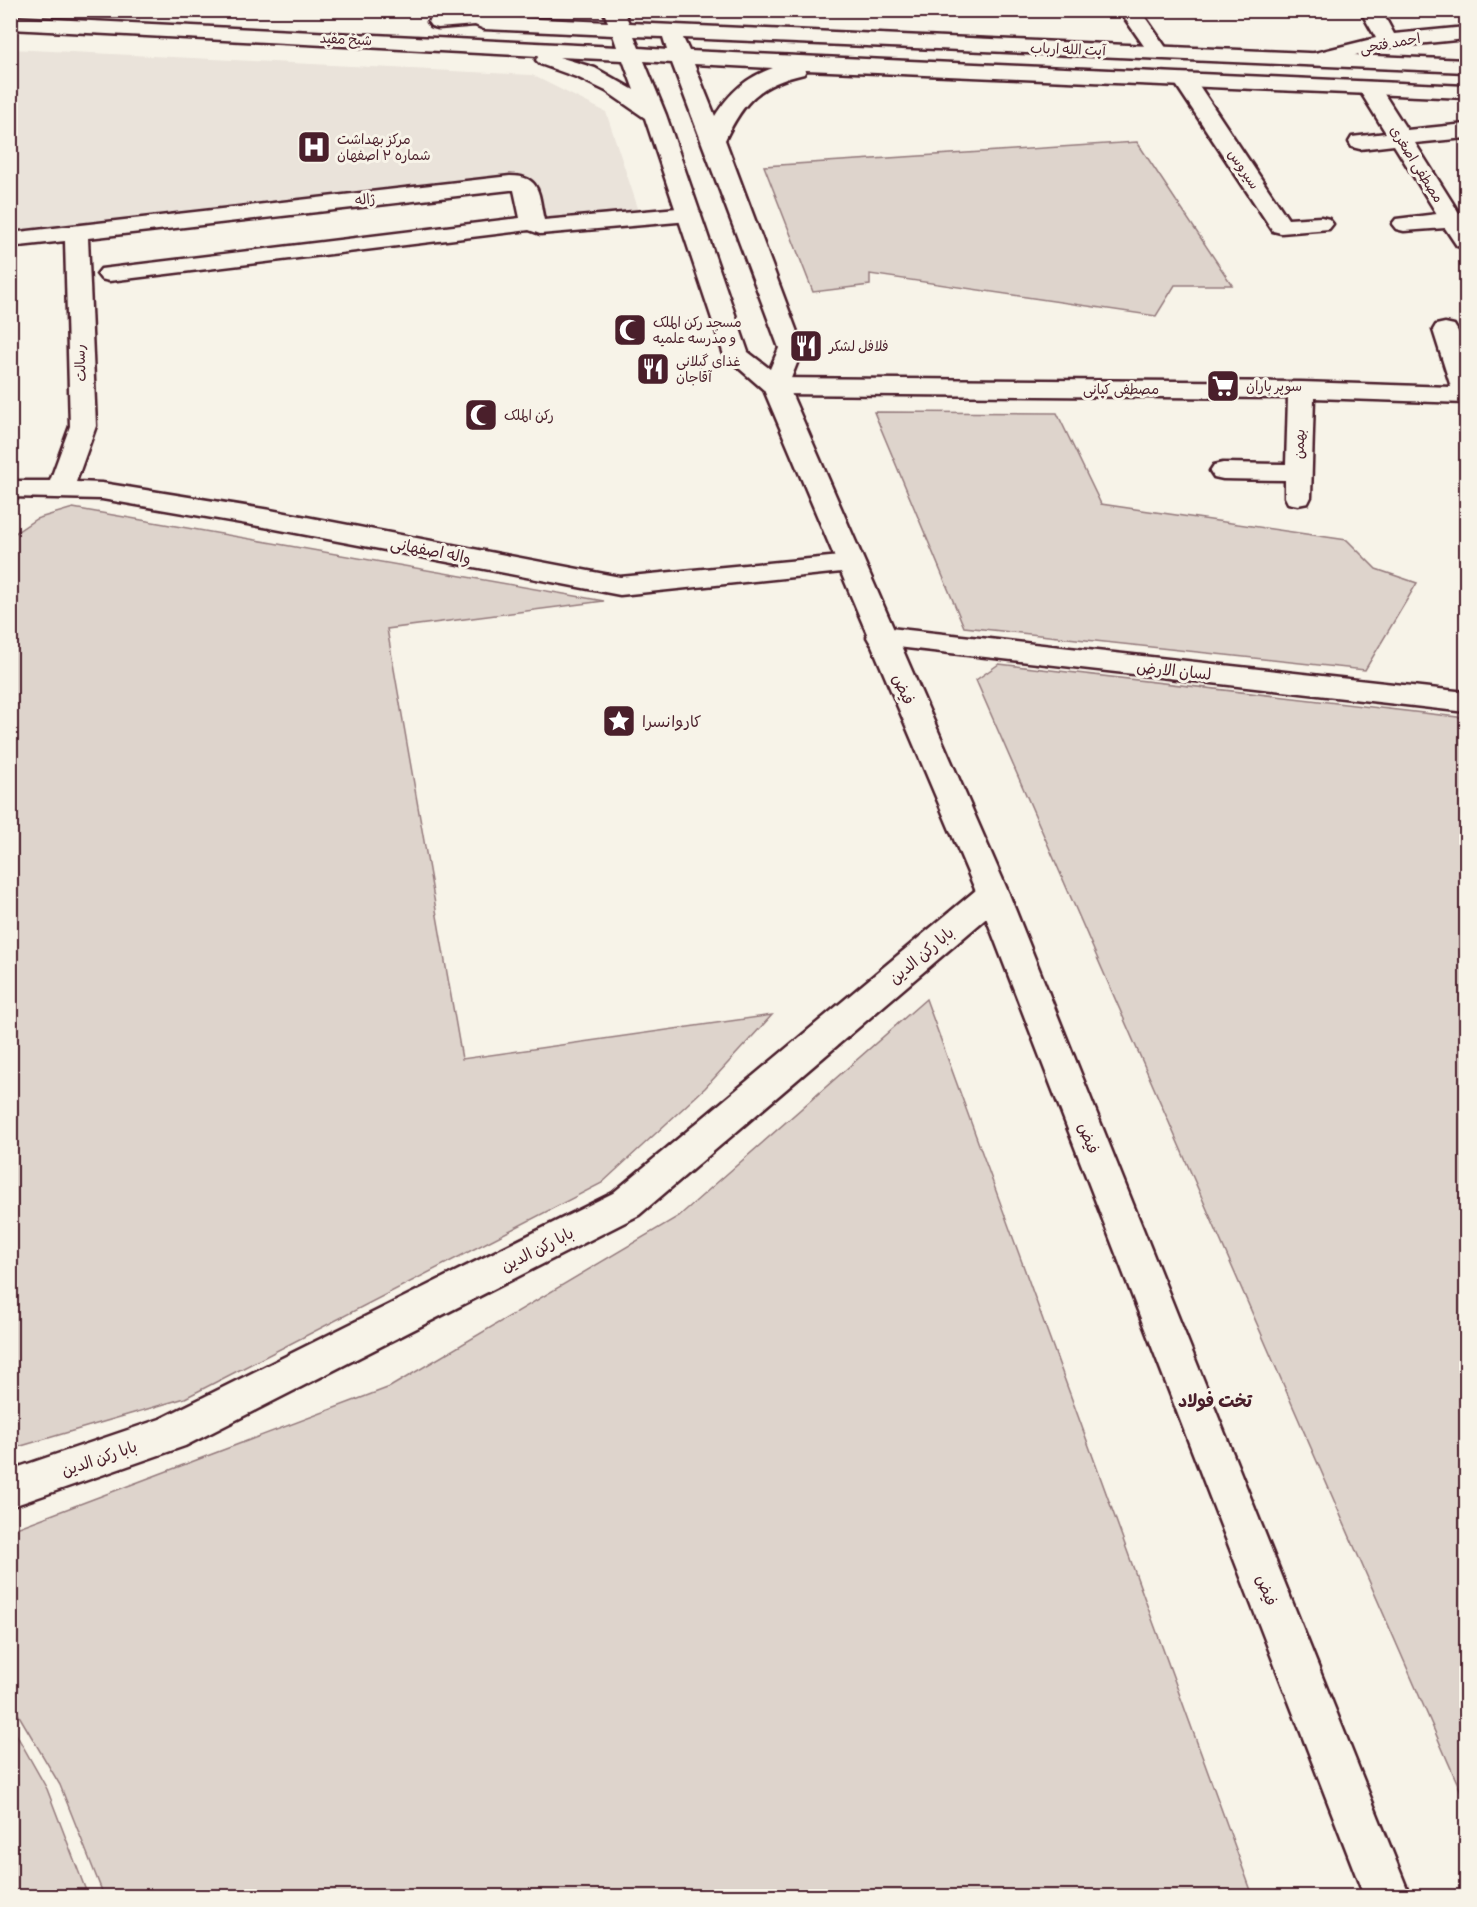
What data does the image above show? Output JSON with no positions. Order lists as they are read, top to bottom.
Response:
{
  "streets": {
    "main road": [
      "شیخ مفید",
      "احمد فتحی",
      "آیت الله ارباب",
      "مصطفی اصغری",
      "سیروس",
      "ژاله",
      "رسالت",
      "مصطفی کیانی",
      "بهمن",
      "واله اصفهانی",
      "لسان الارض",
      "فیض",
      "بابا رکن الدین"
    ]
  },
  "crossings": [
    ["شیخ مفید", "آیت الله ارباب"],
    ["احمد فتحی", "آیت الله ارباب"],
    ["آیت الله ارباب", "مصطفی اصغری"],
    ["آیت الله ارباب", "سیروس"],
    ["ژاله", "رسالت"],
    ["رسالت", "واله اصفهانی"],
    ["مصطفی کیانی", "بهمن"],
    ["مصطفی کیانی", "فیض"],
    ["واله اصفهانی", "فیض"],
    ["لسان الارض", "فیض"],
    ["فیض", "بابا رکن الدین"]
  ],
  "districts": ["تخت فولاد"],
  "places": {
    "hospital": ["مرکز بهداشت شماره ۲ اصفهان"],
    "mosque": ["مسجد رکن الملک و مدرسه علمیه", "رکن الملک"],
    "restaurant": ["فلافل لشکر", "غذای گیلانی آقاجان"],
    "supermarket": ["سوپر باران"],
    "place": ["کاروانسرا"]
  }
}
